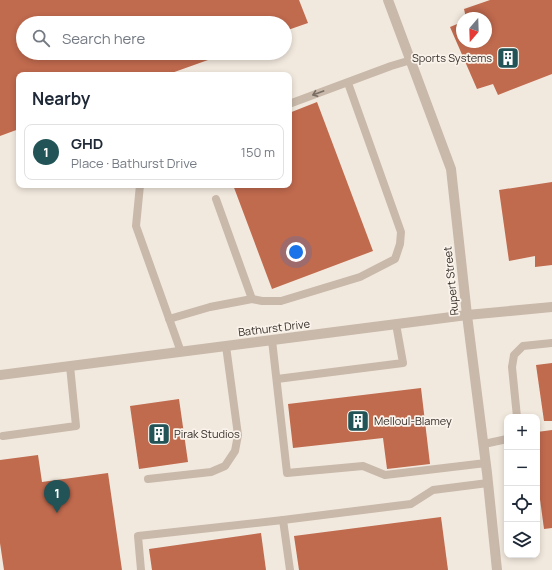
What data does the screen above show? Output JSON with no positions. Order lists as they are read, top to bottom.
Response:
{
  "streets": {
    "street": ["Rupert Street", "Bathurst Drive"]
  },
  "crossings": [
    ["Rupert Street", "Bathurst Drive"]
  ],
  "places": {
    "building": ["Sports Systems", "Melloul-Blamey", "Pirak Studios"]
  },
  "north": "bottom",
  "page": {
    "search": "Search here",
    "heading": "Nearby",
    "list": [
      {
        "mark": "1",
        "name": "GHD",
        "note": "Place · Bathurst Drive",
        "value": "150 m"
      }
    ],
    "map_buttons": ["+", "−"],
    "pins": "1"
  }
}
